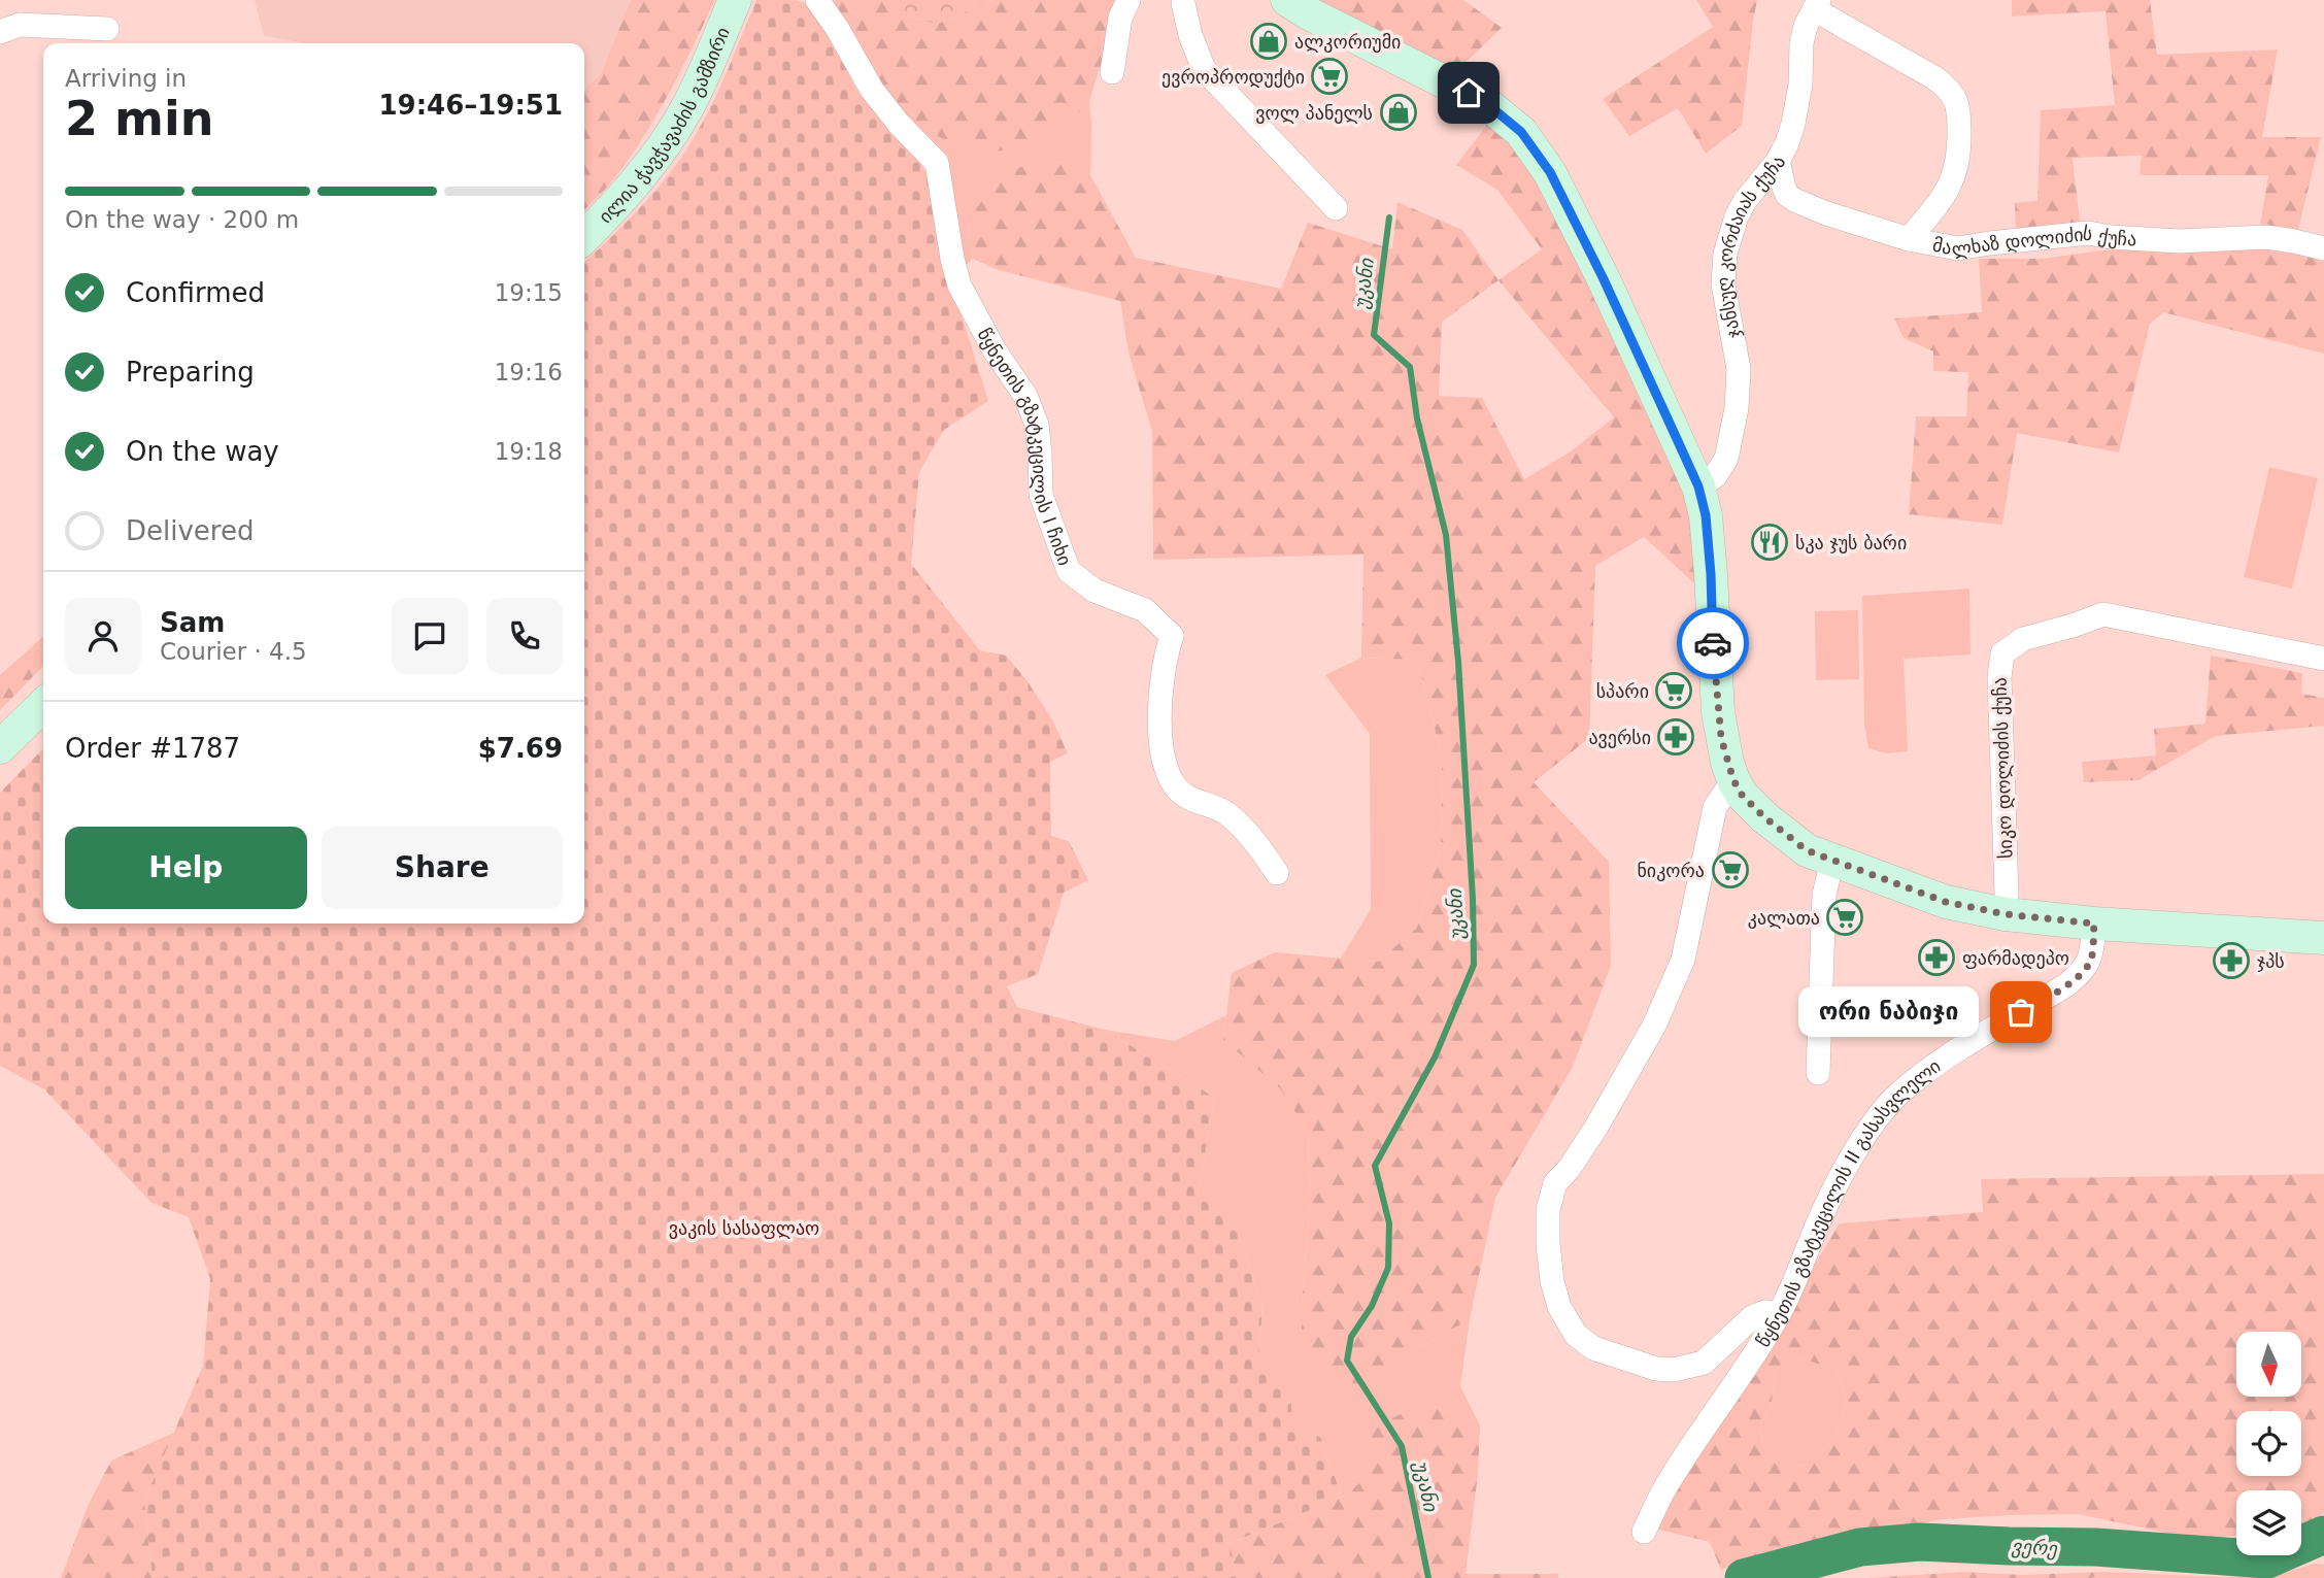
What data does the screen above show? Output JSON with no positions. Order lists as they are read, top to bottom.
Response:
{
  "streets": {
    "main road": ["ილია ჭავჭავაძის გამზირი"],
    "street": [
      "მალხაზ დოლიძის ქუჩა",
      "ჯანსუღ კორძაიას ქუჩა",
      "წყნეთის გზატკეცილის I ჩიხი",
      "სიკო დოლიძის ქუჩა",
      "წყნეთის გზატკეცილის II გასასვლელი"
    ]
  },
  "crossings": [
    ["მალხაზ დოლიძის ქუჩა", "ჯანსუღ კორძაიას ქუჩა"]
  ],
  "water": ["უკანი", "ვერე"],
  "parks": ["ვაკის სასაფლაო"],
  "places": {
    "shop": ["ალკორიუმი", "ვოლ პანელს"],
    "supermarket": [
      "ევროპროდუქტი",
      "სპარი",
      "ნიკორა",
      "კალათა"
    ],
    "restaurant": ["სკა ჯუს ბარი"],
    "pharmacy": ["ავერსი", "ფარმადეპო", "ჯპს"],
    "other": ["ორი ნაბიჯი"]
  },
  "north": "bottom",
  "page": {
    "heading": ["2 min", "Arriving in", "19:46–19:51"],
    "panel": [
      "Sam",
      "Courier · 4.5",
      "Order #1787",
      "$7.69"
    ],
    "bar": "On the way · 200 m",
    "list": [
      ["Confirmed", "19:15"],
      ["Preparing", "19:16"],
      ["On the way", "19:18"],
      "Delivered"
    ],
    "buttons": ["Help", "Share"],
    "bubble": "ორი ნაბიჯი"
  }
}
